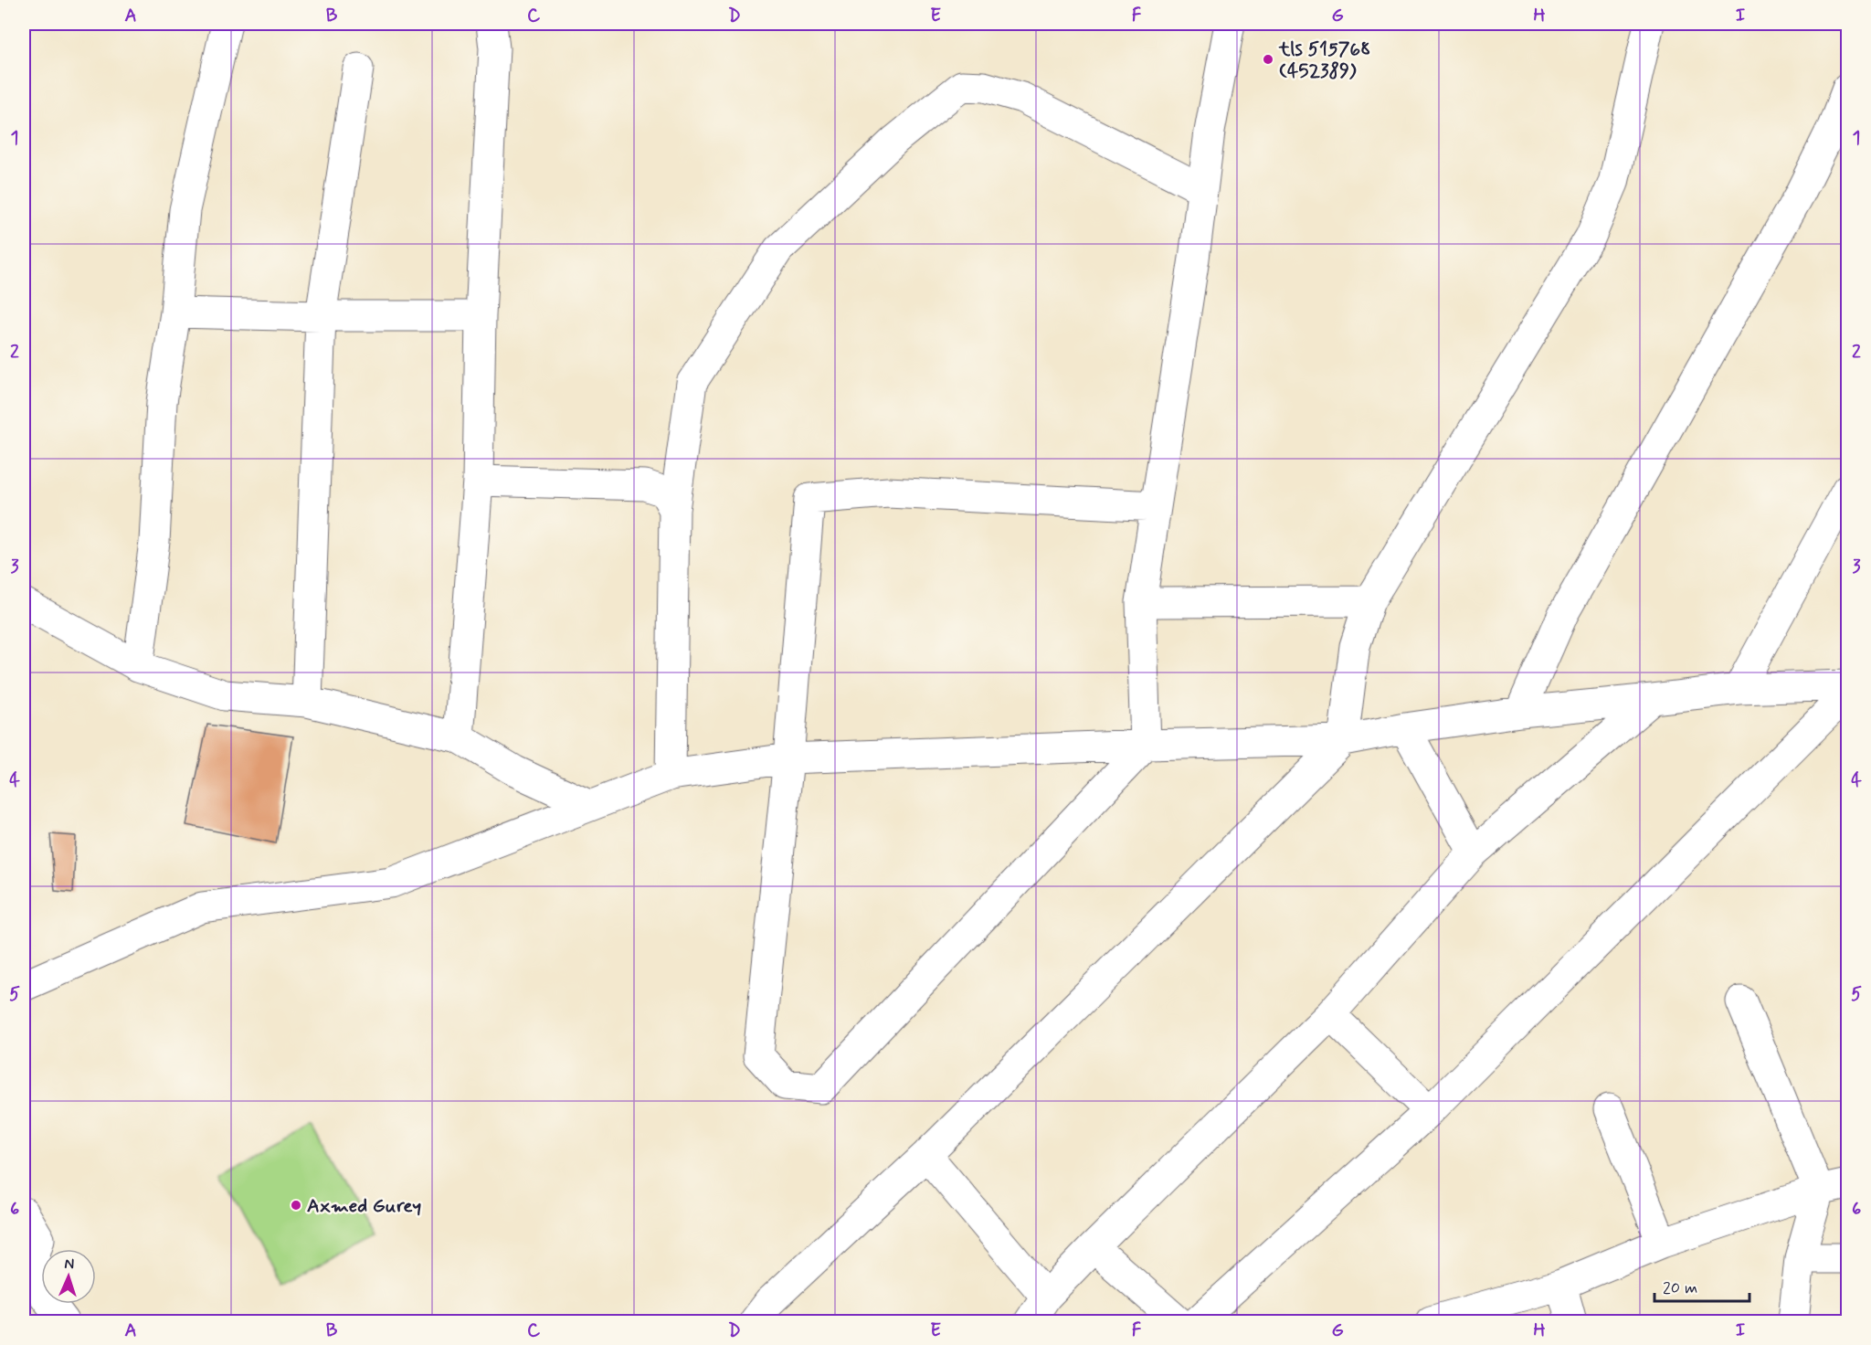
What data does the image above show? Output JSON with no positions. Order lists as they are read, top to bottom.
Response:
{
  "places": ["tls 515768 (452389)", "Axmed Gurey"],
  "scale_bar": "20 m",
  "north": "top",
  "grid": {
    "columns": [
      "A",
      "B",
      "C",
      "D",
      "E",
      "F",
      "G",
      "H",
      "I"
    ],
    "rows": [
      "1",
      "2",
      "3",
      "4",
      "5",
      "6"
    ]
  }
}
